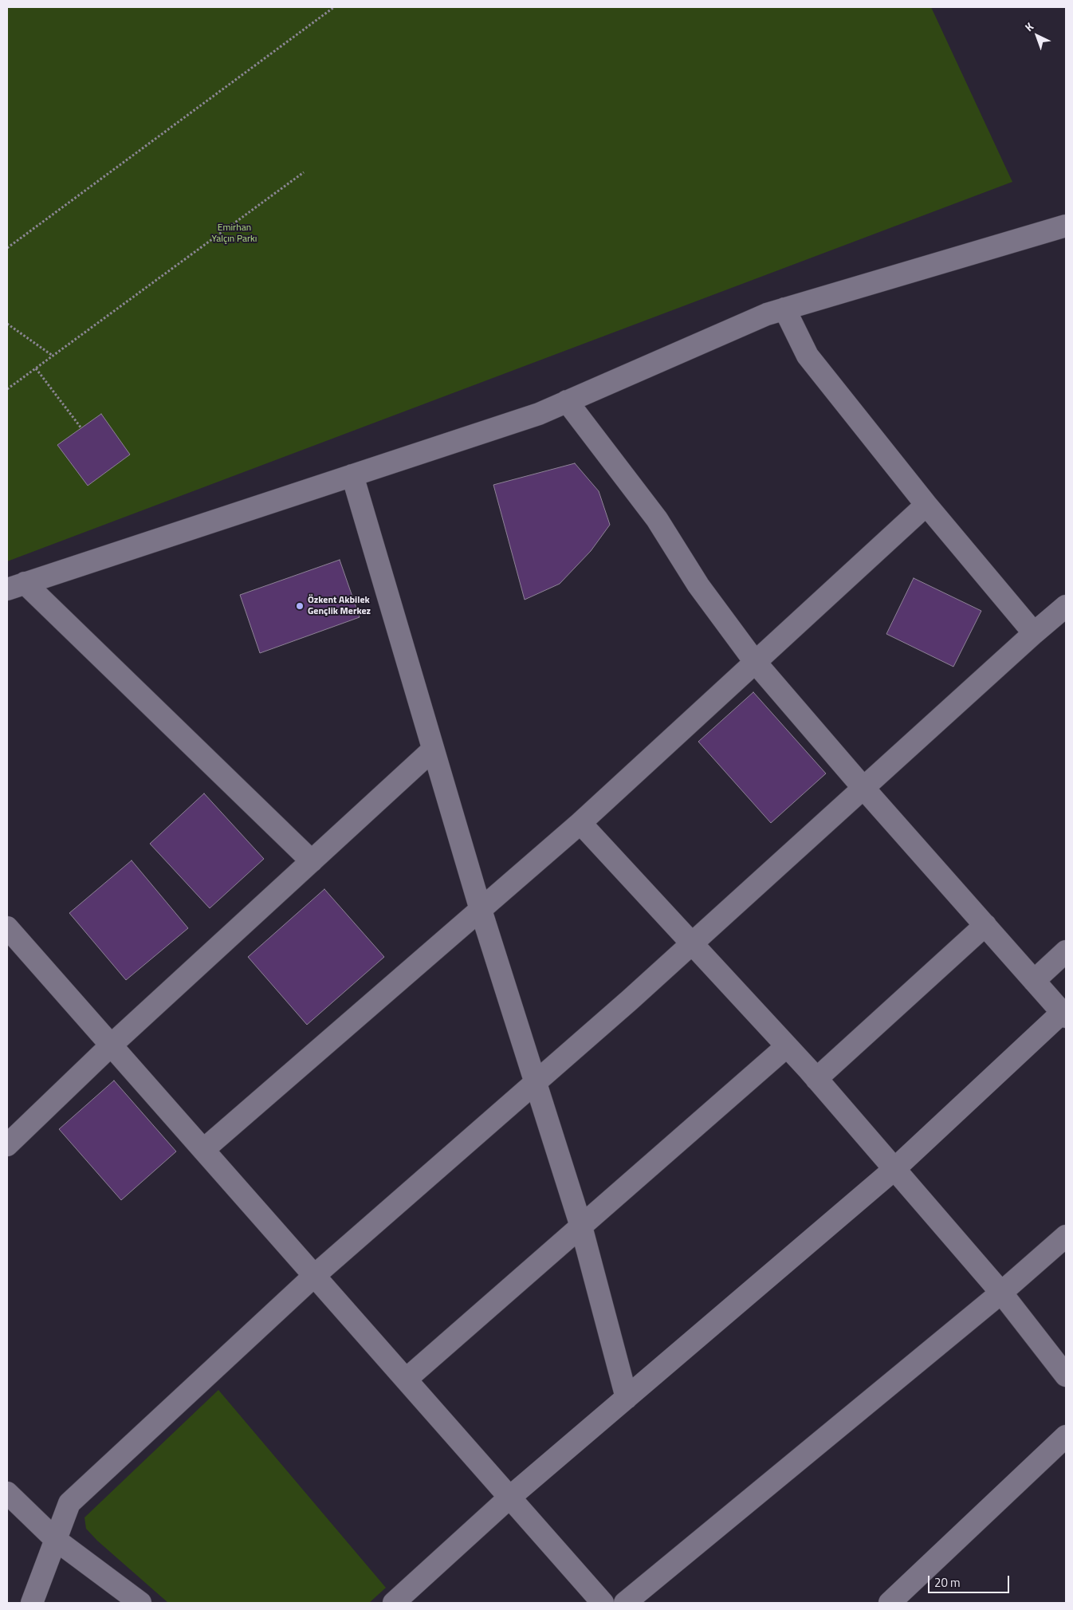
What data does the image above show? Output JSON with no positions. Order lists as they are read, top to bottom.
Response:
{
  "parks": ["Emirhan Yalçın Parkı"],
  "places": ["Özkent Akbilek Gençlik Merkez"],
  "scale_bar": "20 m",
  "north": "top left"
}
